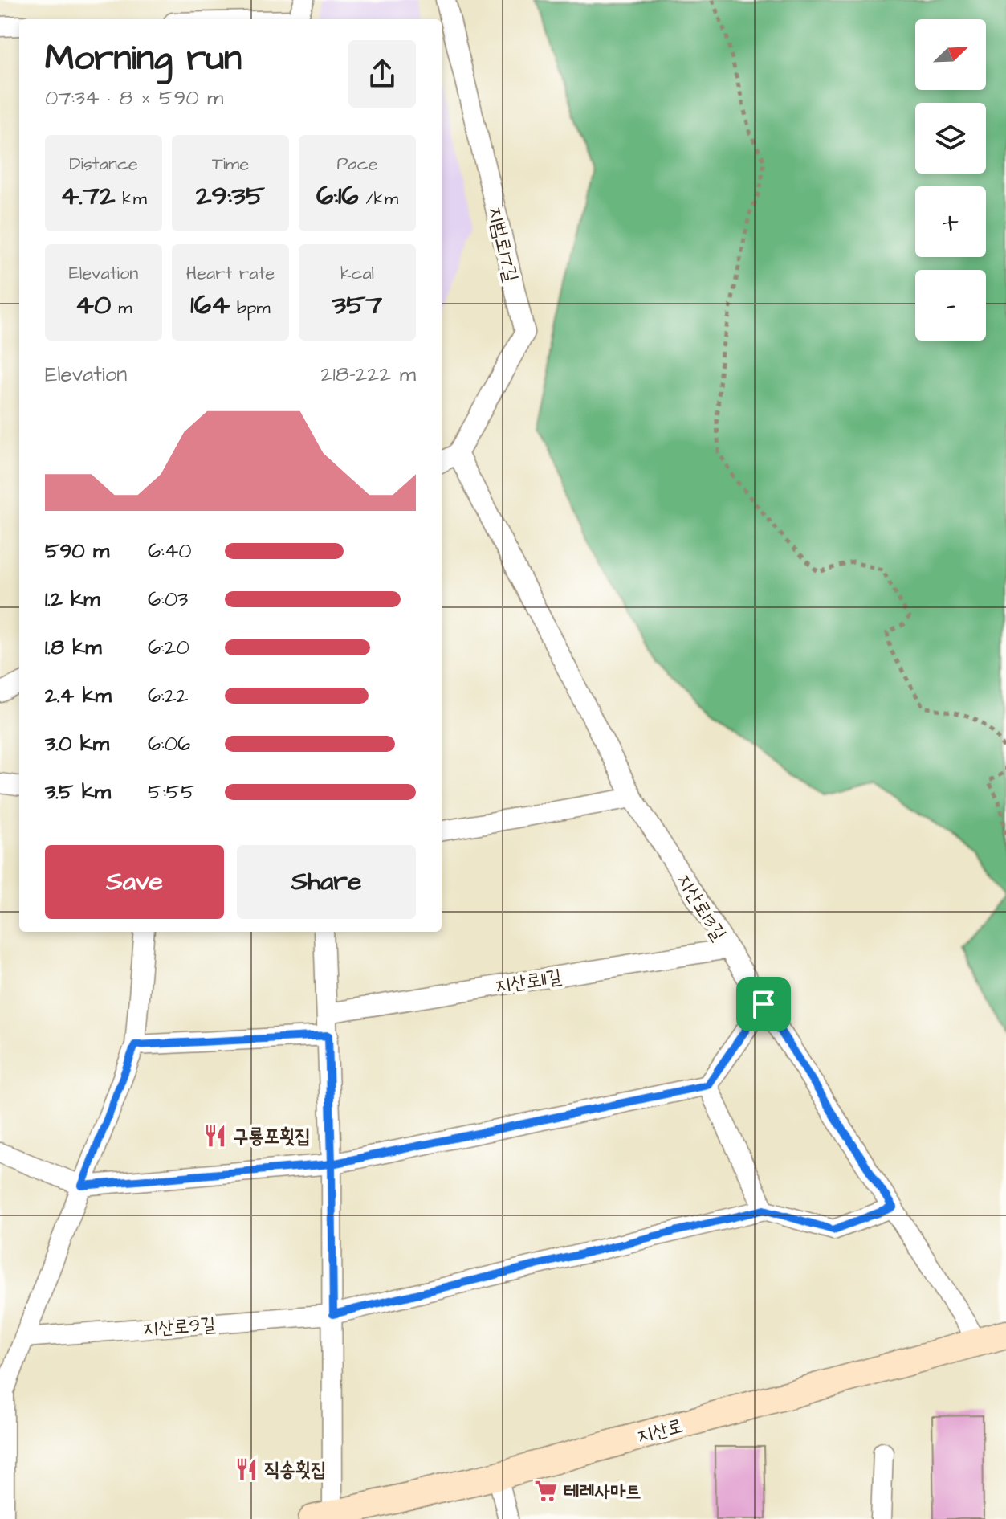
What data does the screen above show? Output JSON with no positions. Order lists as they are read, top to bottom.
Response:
{
  "streets": {
    "main road": ["지산로"],
    "street": [
      "지범로17길",
      "지산로13길",
      "지산로11길",
      "지산로9길"
    ]
  },
  "crossings": [
    ["지범로17길", "지산로13길"],
    ["지산로13길", "지산로11길"],
    ["지산로13길", "지산로"]
  ],
  "places": {
    "restaurant": ["구룡포횟집", "직송횟집"],
    "supermarket": ["테레사마트"]
  },
  "north": "top right",
  "page": {
    "map_buttons": ["+", "−"],
    "heading": ["Morning run", "07:34 · 8 × 590 m"],
    "stats": [
      ["Distance", "4.72 km"],
      ["Time", "29:35"],
      ["Pace", "6:16 /km"],
      ["Elevation", "40 m"],
      ["Heart rate", "164 bpm"],
      ["kcal", "357"]
    ],
    "chart": ["Elevation", "218–222 m"],
    "list": [
      {
        "name": "590 m",
        "note": "6:40"
      },
      {
        "name": "1.2 km",
        "note": "6:03"
      },
      {
        "name": "1.8 km",
        "note": "6:20"
      },
      {
        "name": "2.4 km",
        "note": "6:22"
      },
      {
        "name": "3.0 km",
        "note": "6:06"
      },
      {
        "name": "3.5 km",
        "note": "5:55"
      }
    ],
    "buttons": ["Save", "Share"]
  }
}
